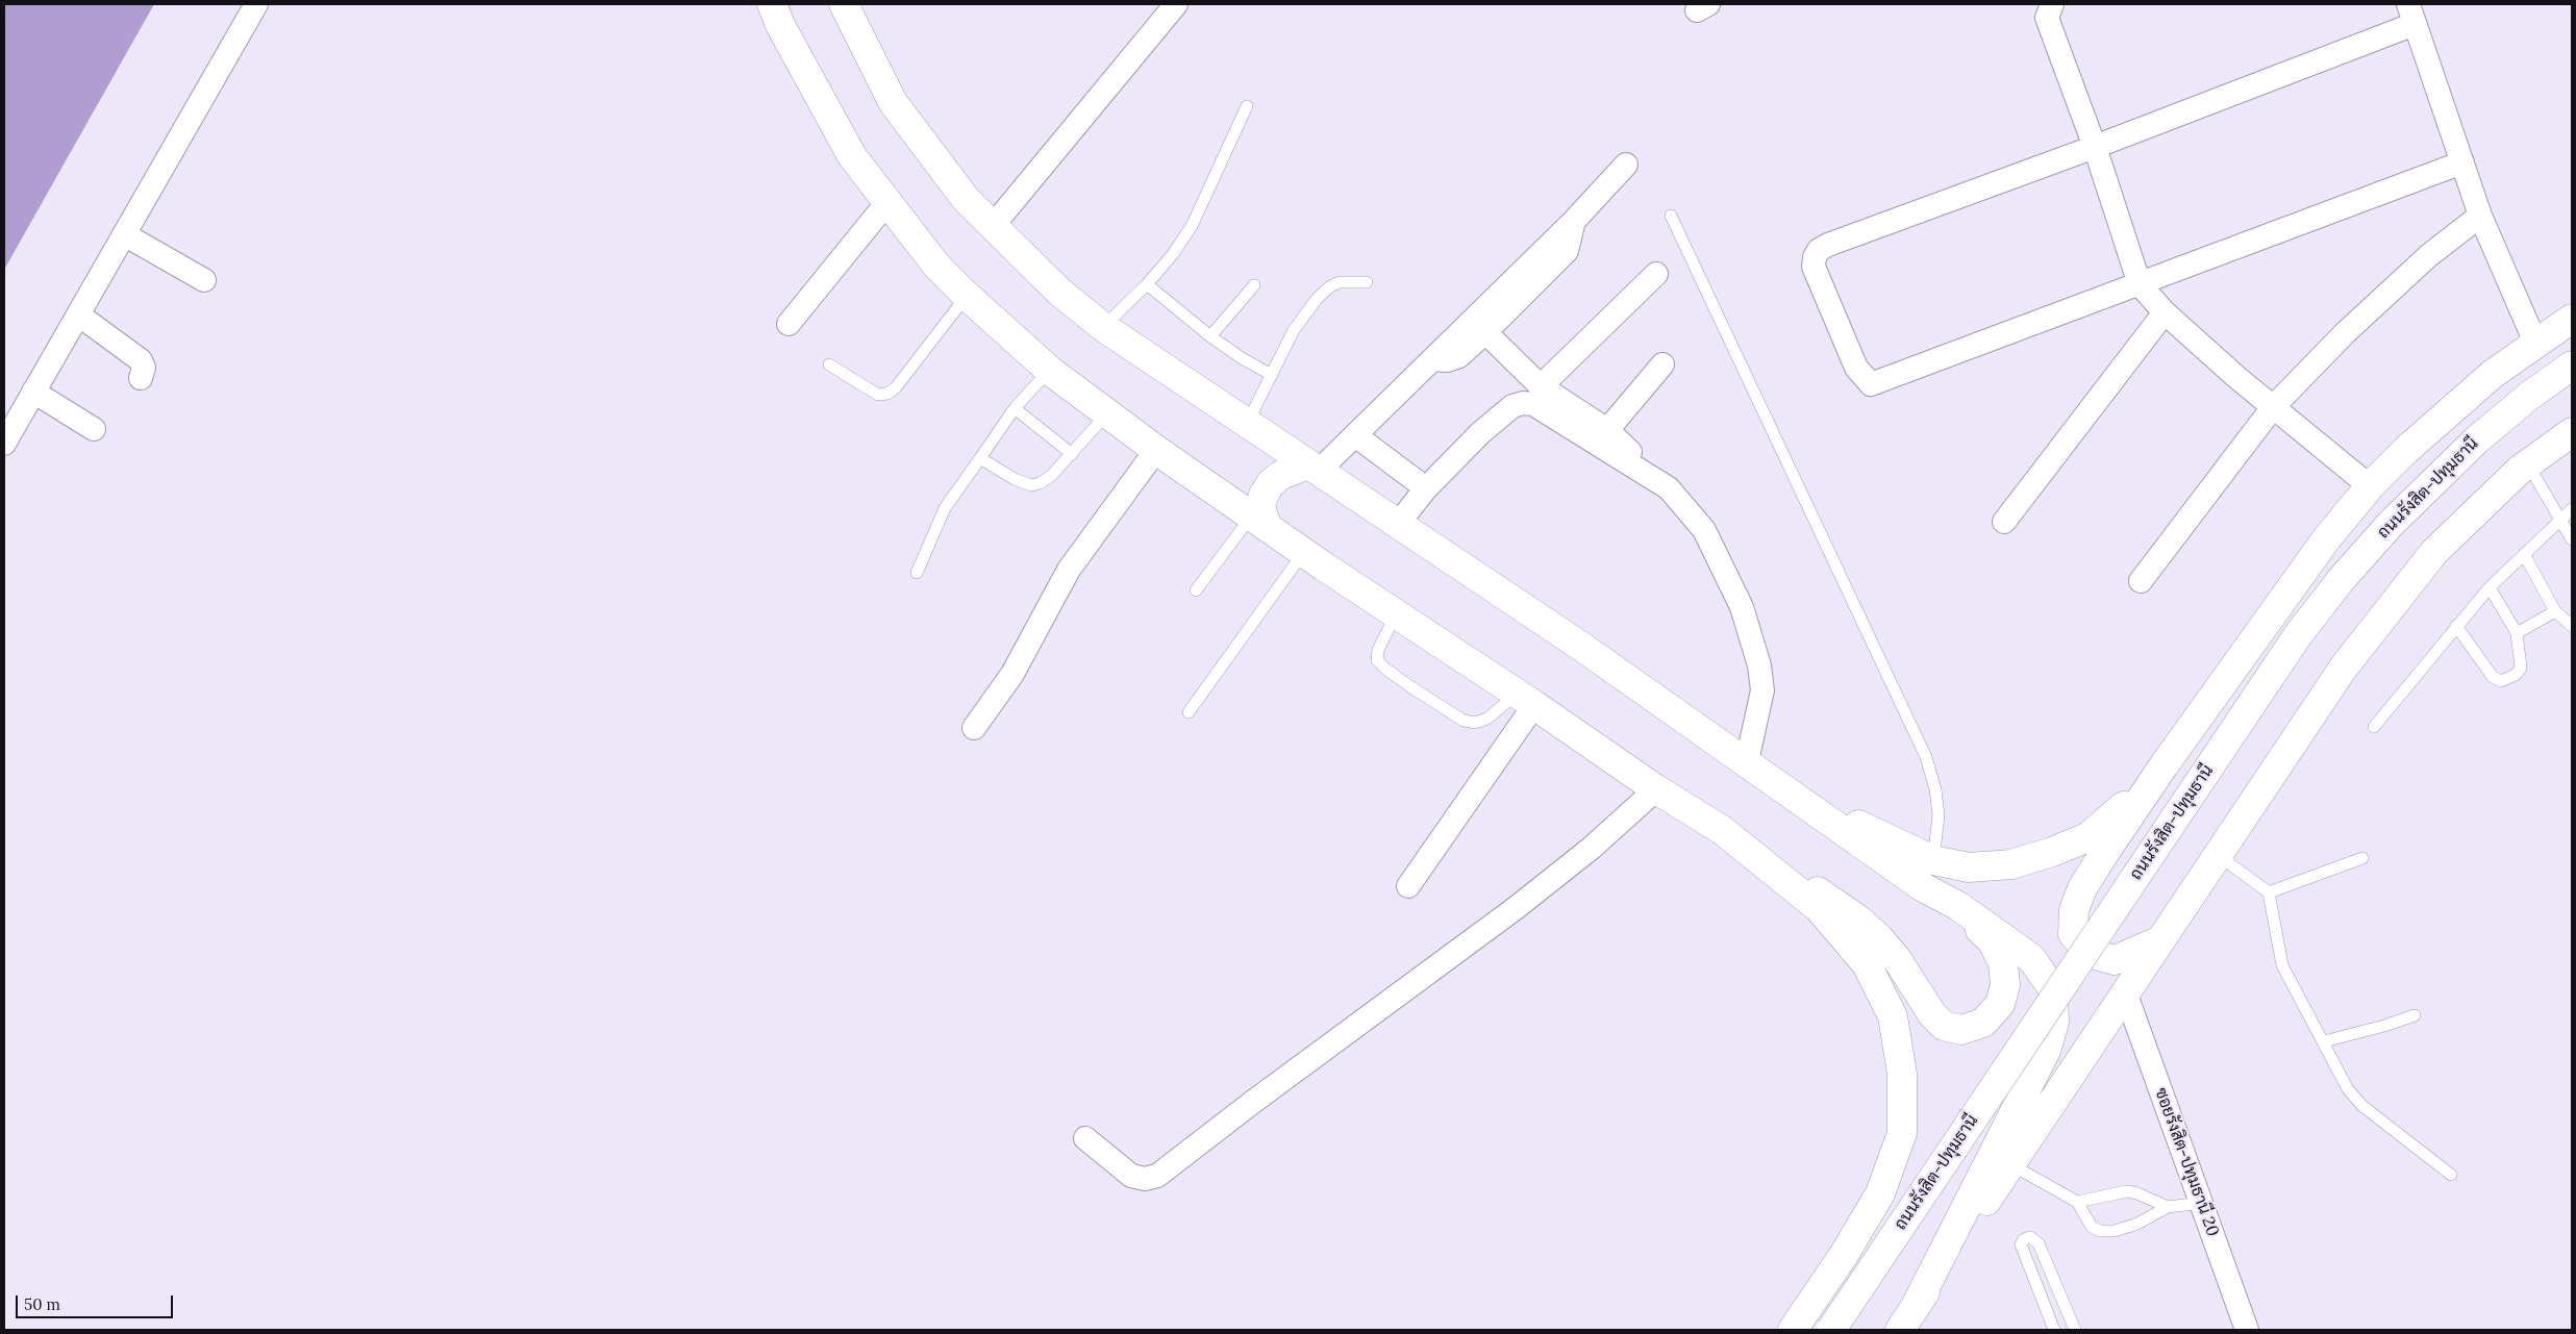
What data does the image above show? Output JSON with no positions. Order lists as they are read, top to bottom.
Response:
{
  "streets": {
    "main road": ["ถนนรังสิต-ปทุมธานี"],
    "street": ["ซอยรังสิต-ปทุมธานี 20"]
  },
  "scale_bar": "50 m"
}
